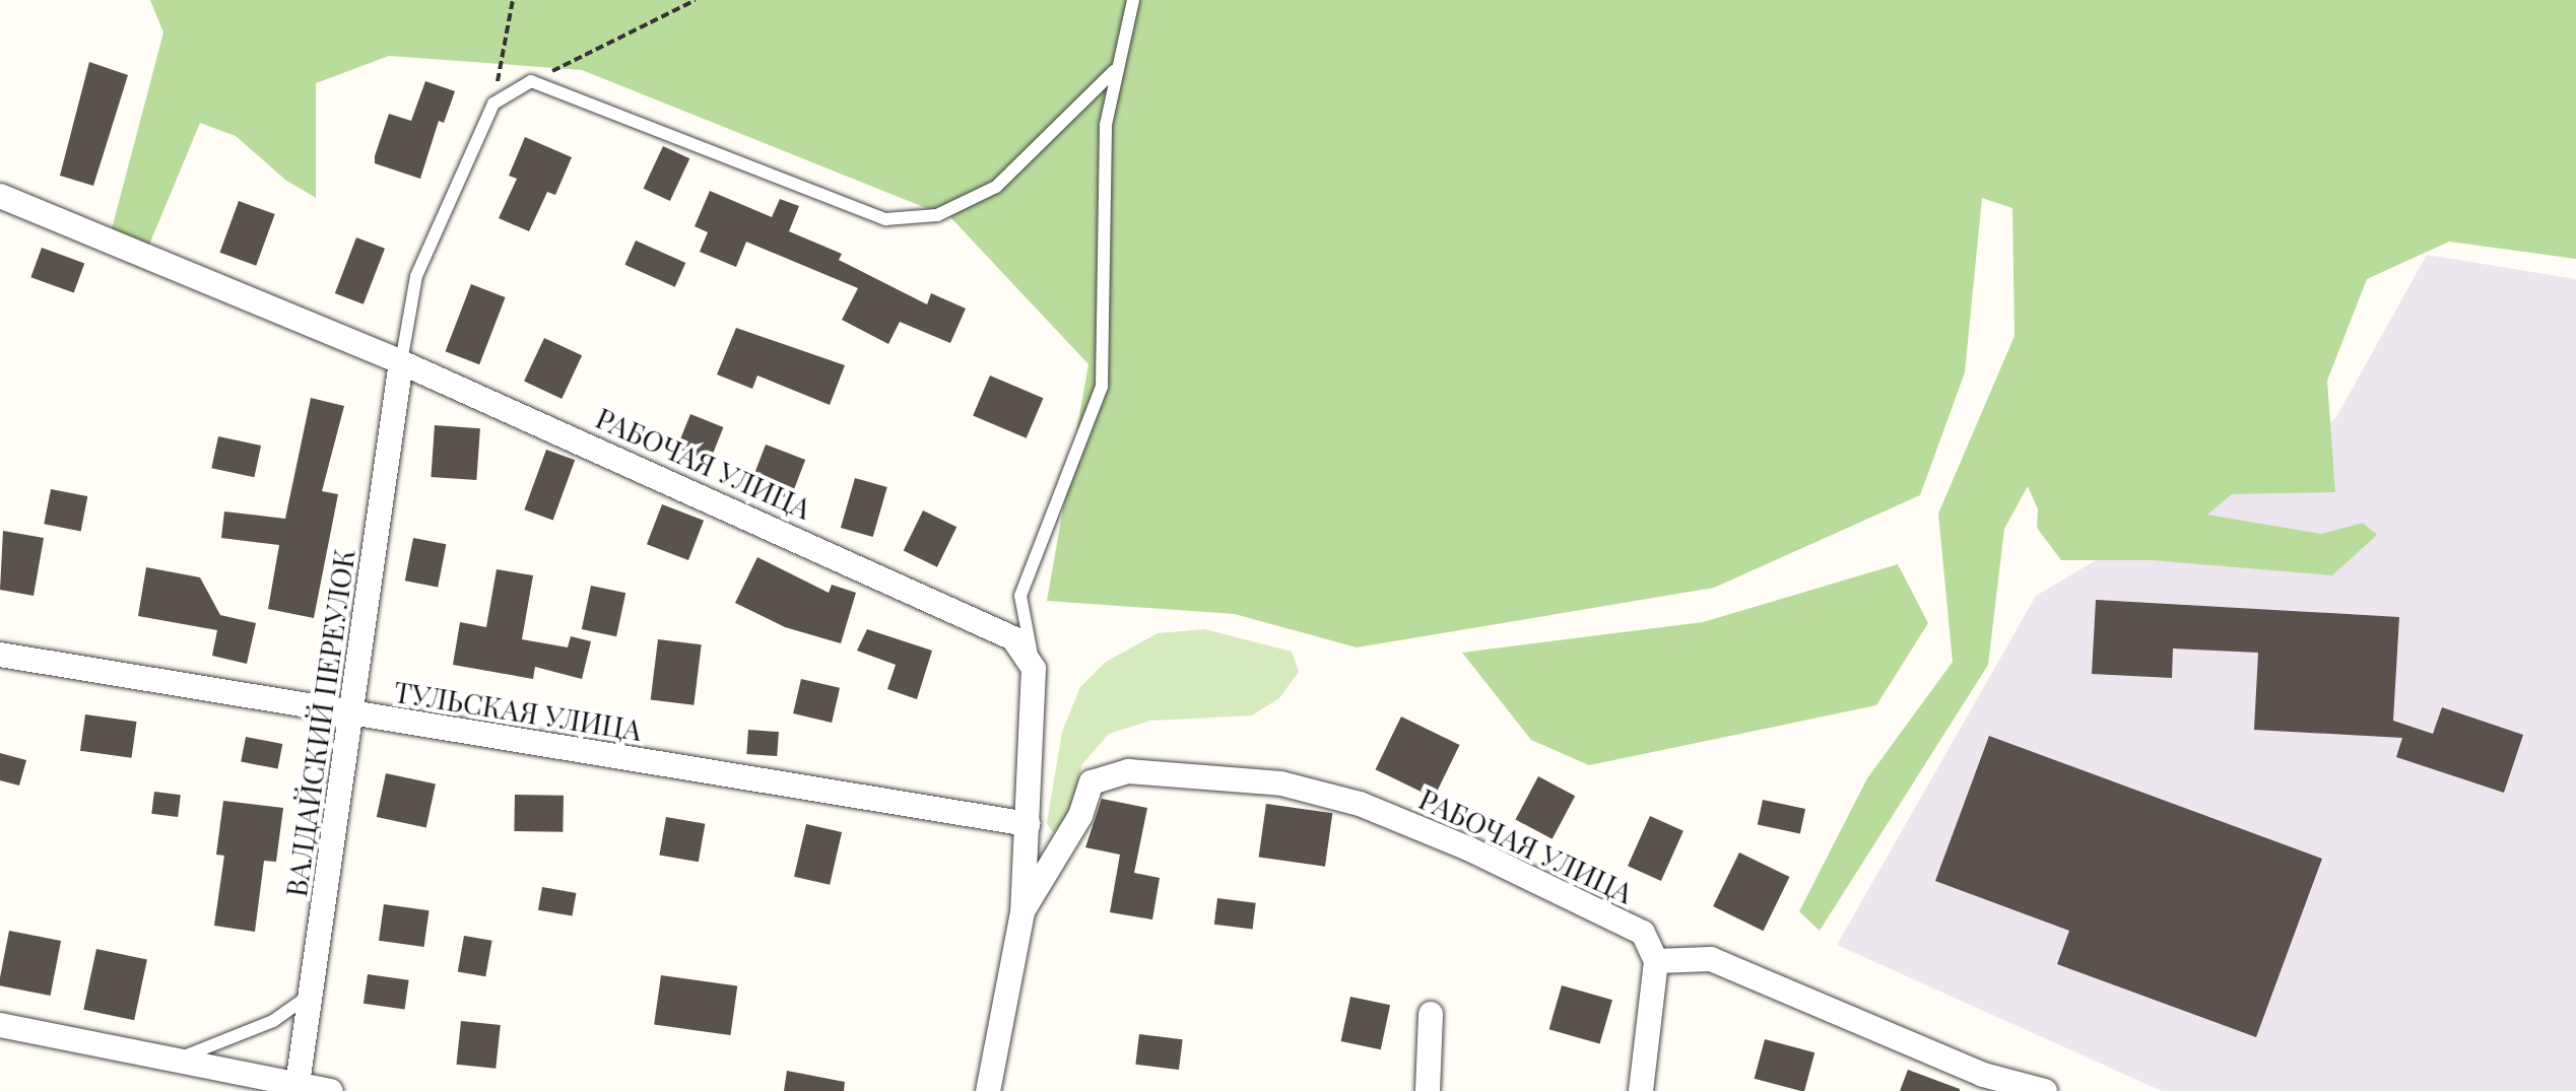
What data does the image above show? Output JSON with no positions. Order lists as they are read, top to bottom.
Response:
{
  "streets": {
    "street": ["РАБОЧАЯ УЛИЦА", "ТУЛЬСКАЯ УЛИЦА", "ВАЛДАЙСКИЙ ПЕРЕУЛОК"]
  },
  "crossings": [
    ["РАБОЧАЯ УЛИЦА", "ВАЛДАЙСКИЙ ПЕРЕУЛОК"],
    ["ТУЛЬСКАЯ УЛИЦА", "ВАЛДАЙСКИЙ ПЕРЕУЛОК"]
  ]
}
